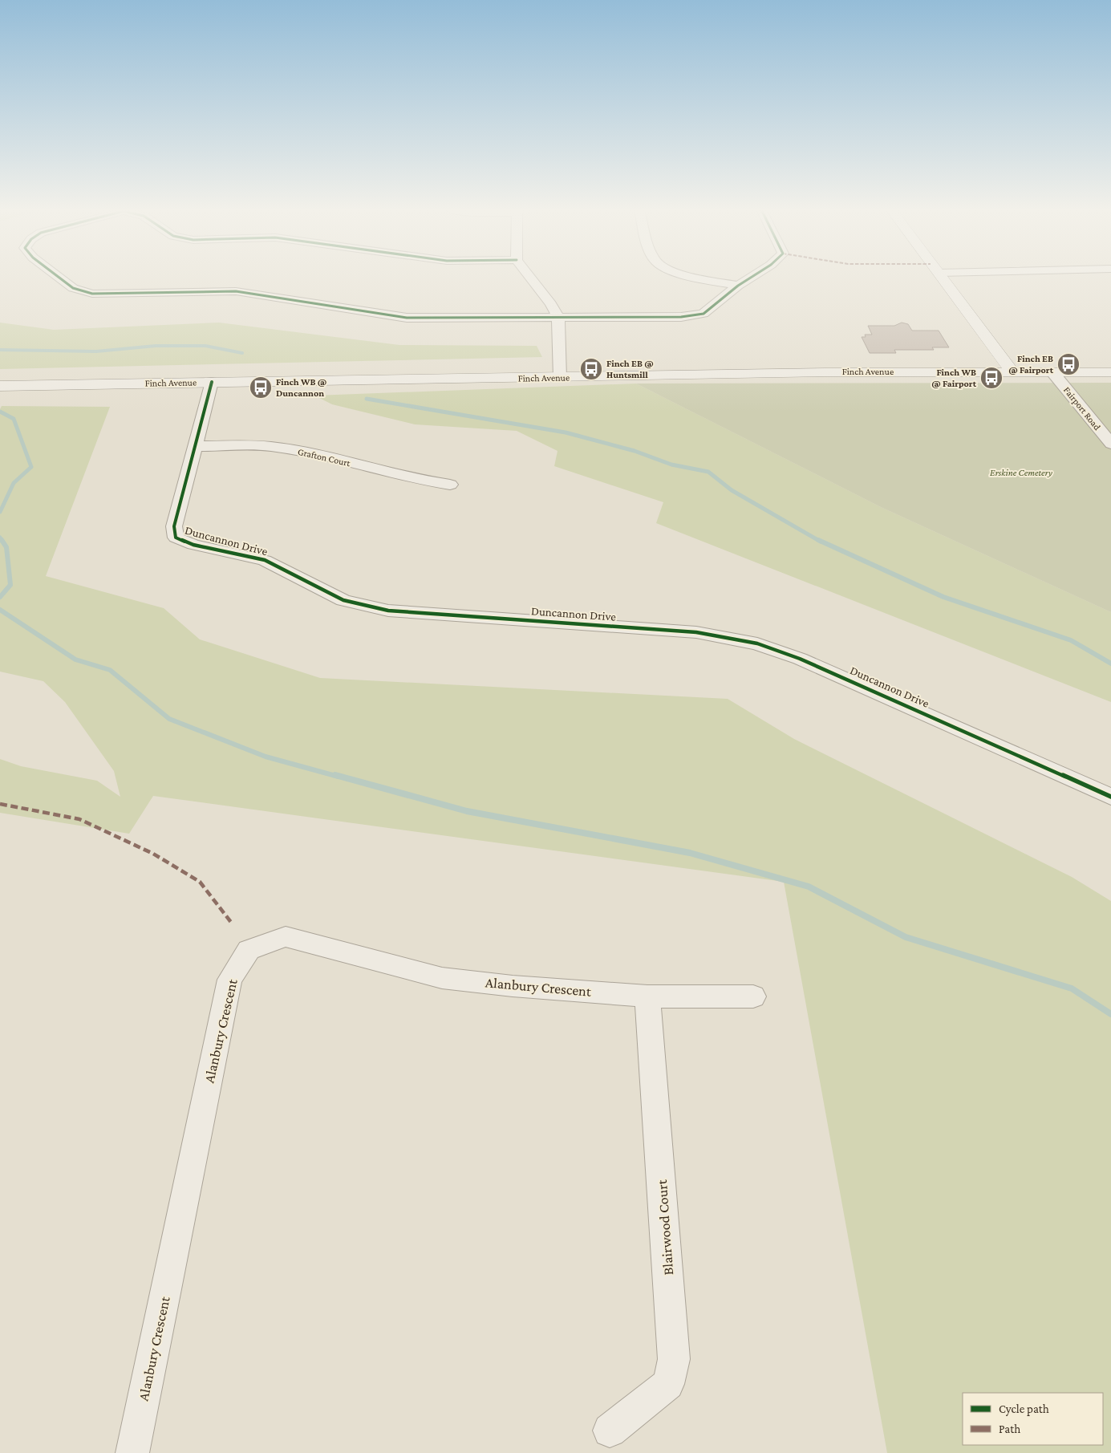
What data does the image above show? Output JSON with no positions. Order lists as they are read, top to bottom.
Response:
{
  "streets": {
    "main road": ["Finch Avenue"],
    "street": [
      "Fairport Road",
      "Grafton Court",
      "Duncannon Drive",
      "Alanbury Crescent",
      "Blairwood Court"
    ]
  },
  "crossings": [
    ["Finch Avenue", "Fairport Road"],
    ["Finch Avenue", "Duncannon Drive"],
    ["Grafton Court", "Duncannon Drive"],
    ["Alanbury Crescent", "Blairwood Court"]
  ],
  "parks": ["Erskine Cemetery"],
  "places": {
    "bus stop": [
      "Finch EB @ Fairport",
      "Finch EB @ Huntsmill",
      "Finch WB @ Fairport",
      "Finch WB @ Duncannon"
    ]
  },
  "legend": ["Cycle path", "Path"]
}
